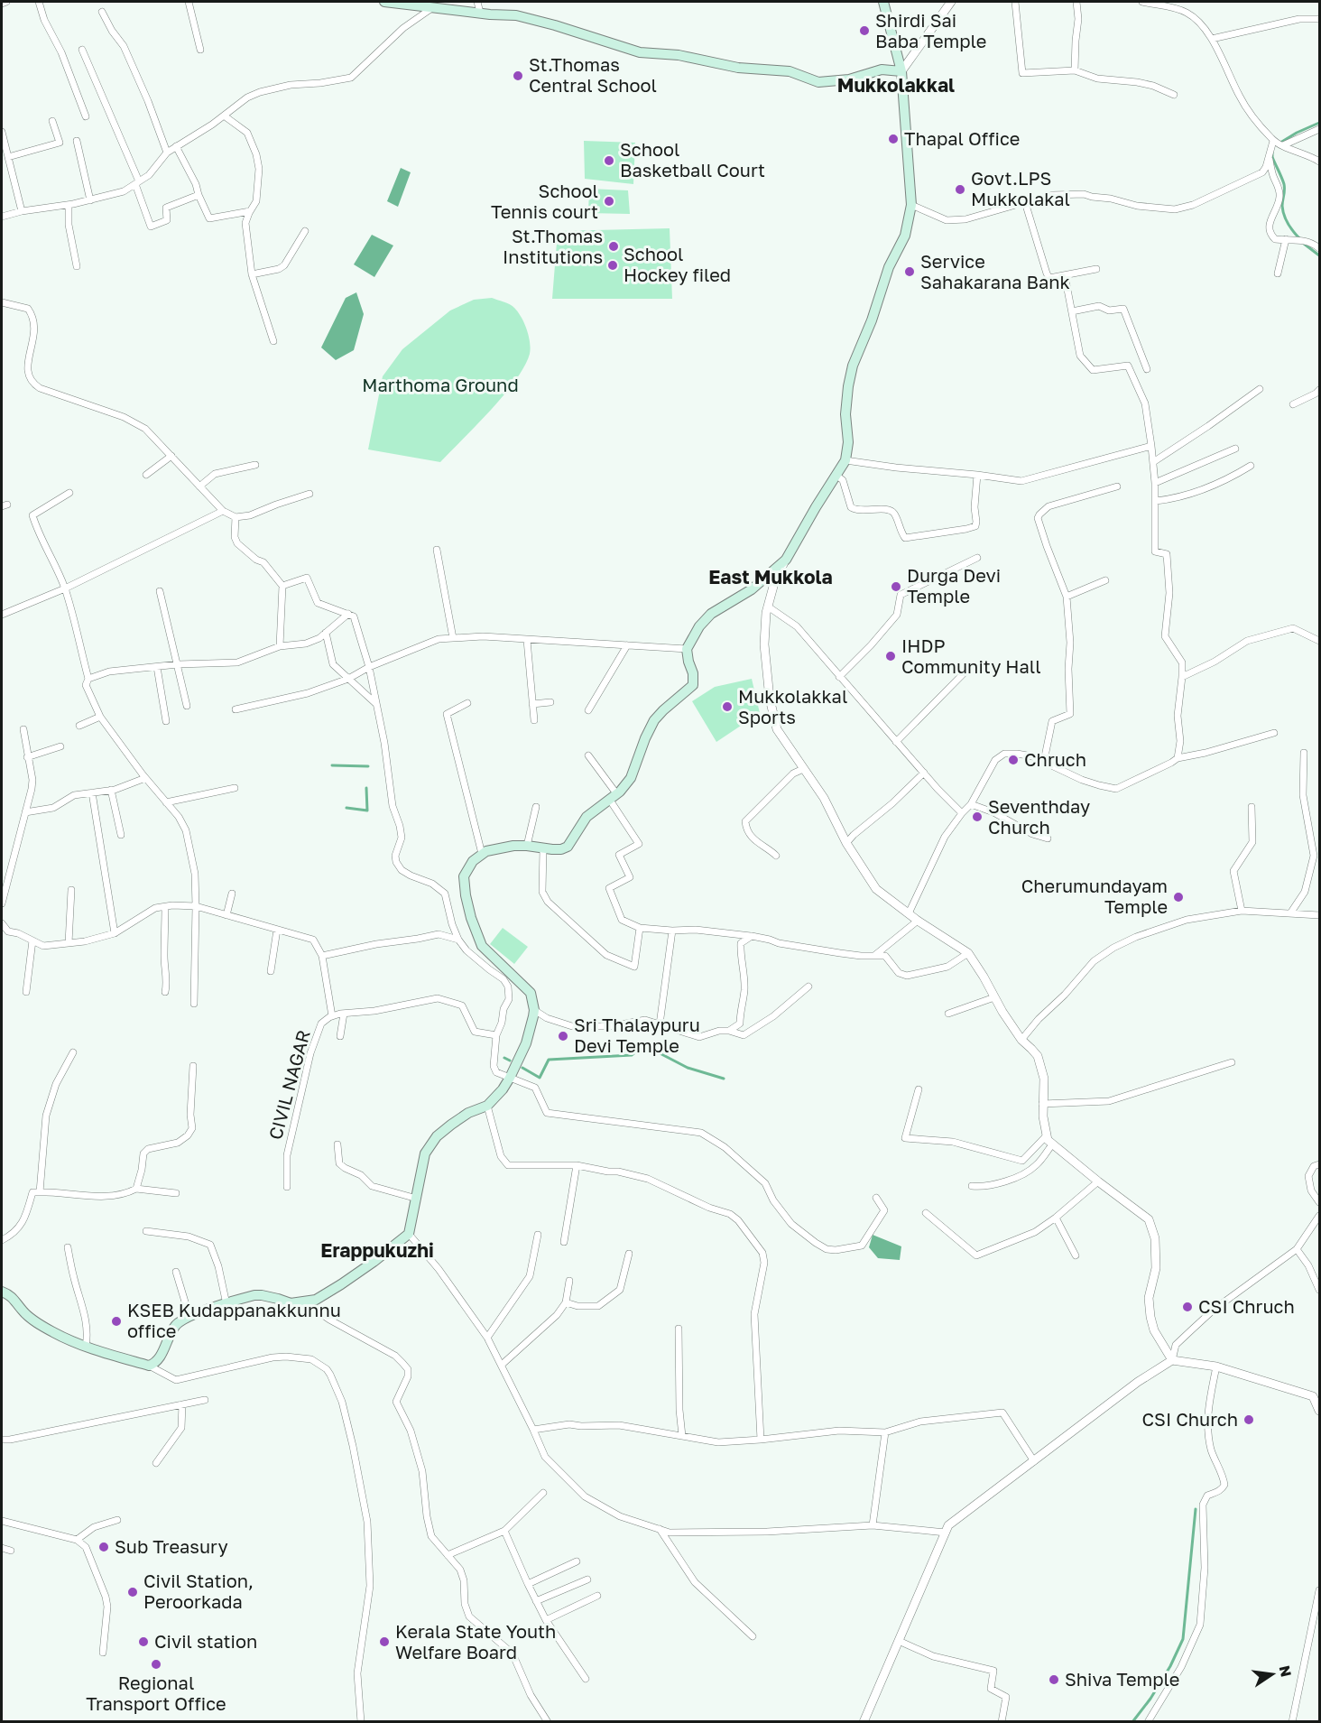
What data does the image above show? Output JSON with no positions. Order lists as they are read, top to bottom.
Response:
{
  "streets": {
    "street": ["CIVIL NAGAR"]
  },
  "districts": ["Mukkolakkal", "East Mukkola", "Erappukuzhi"],
  "parks": ["Marthoma Ground"],
  "places": [
    "Shirdi Sai Baba Temple",
    "St.Thomas Central School",
    "Thapal Office",
    "School Basketball Court",
    "Govt.LPS Mukkolakal",
    "School Tennis court",
    "St.Thomas Institutions",
    "School Hockey filed",
    "Service Sahakarana Bank",
    "Durga Devi Temple",
    "IHDP Community Hall",
    "Mukkolakkal Sports",
    "Chruch",
    "Seventhday Church",
    "Cherumundayam Temple",
    "Sri Thalaypuru Devi Temple",
    "CSI Chruch",
    "KSEB Kudappanakkunnu office",
    "CSI Church",
    "Sub Treasury",
    "Civil Station, Peroorkada",
    "Civil station",
    "Kerala State Youth Welfare Board",
    "Regional Transport Office",
    "Shiva Temple"
  ],
  "north": "right"
}
